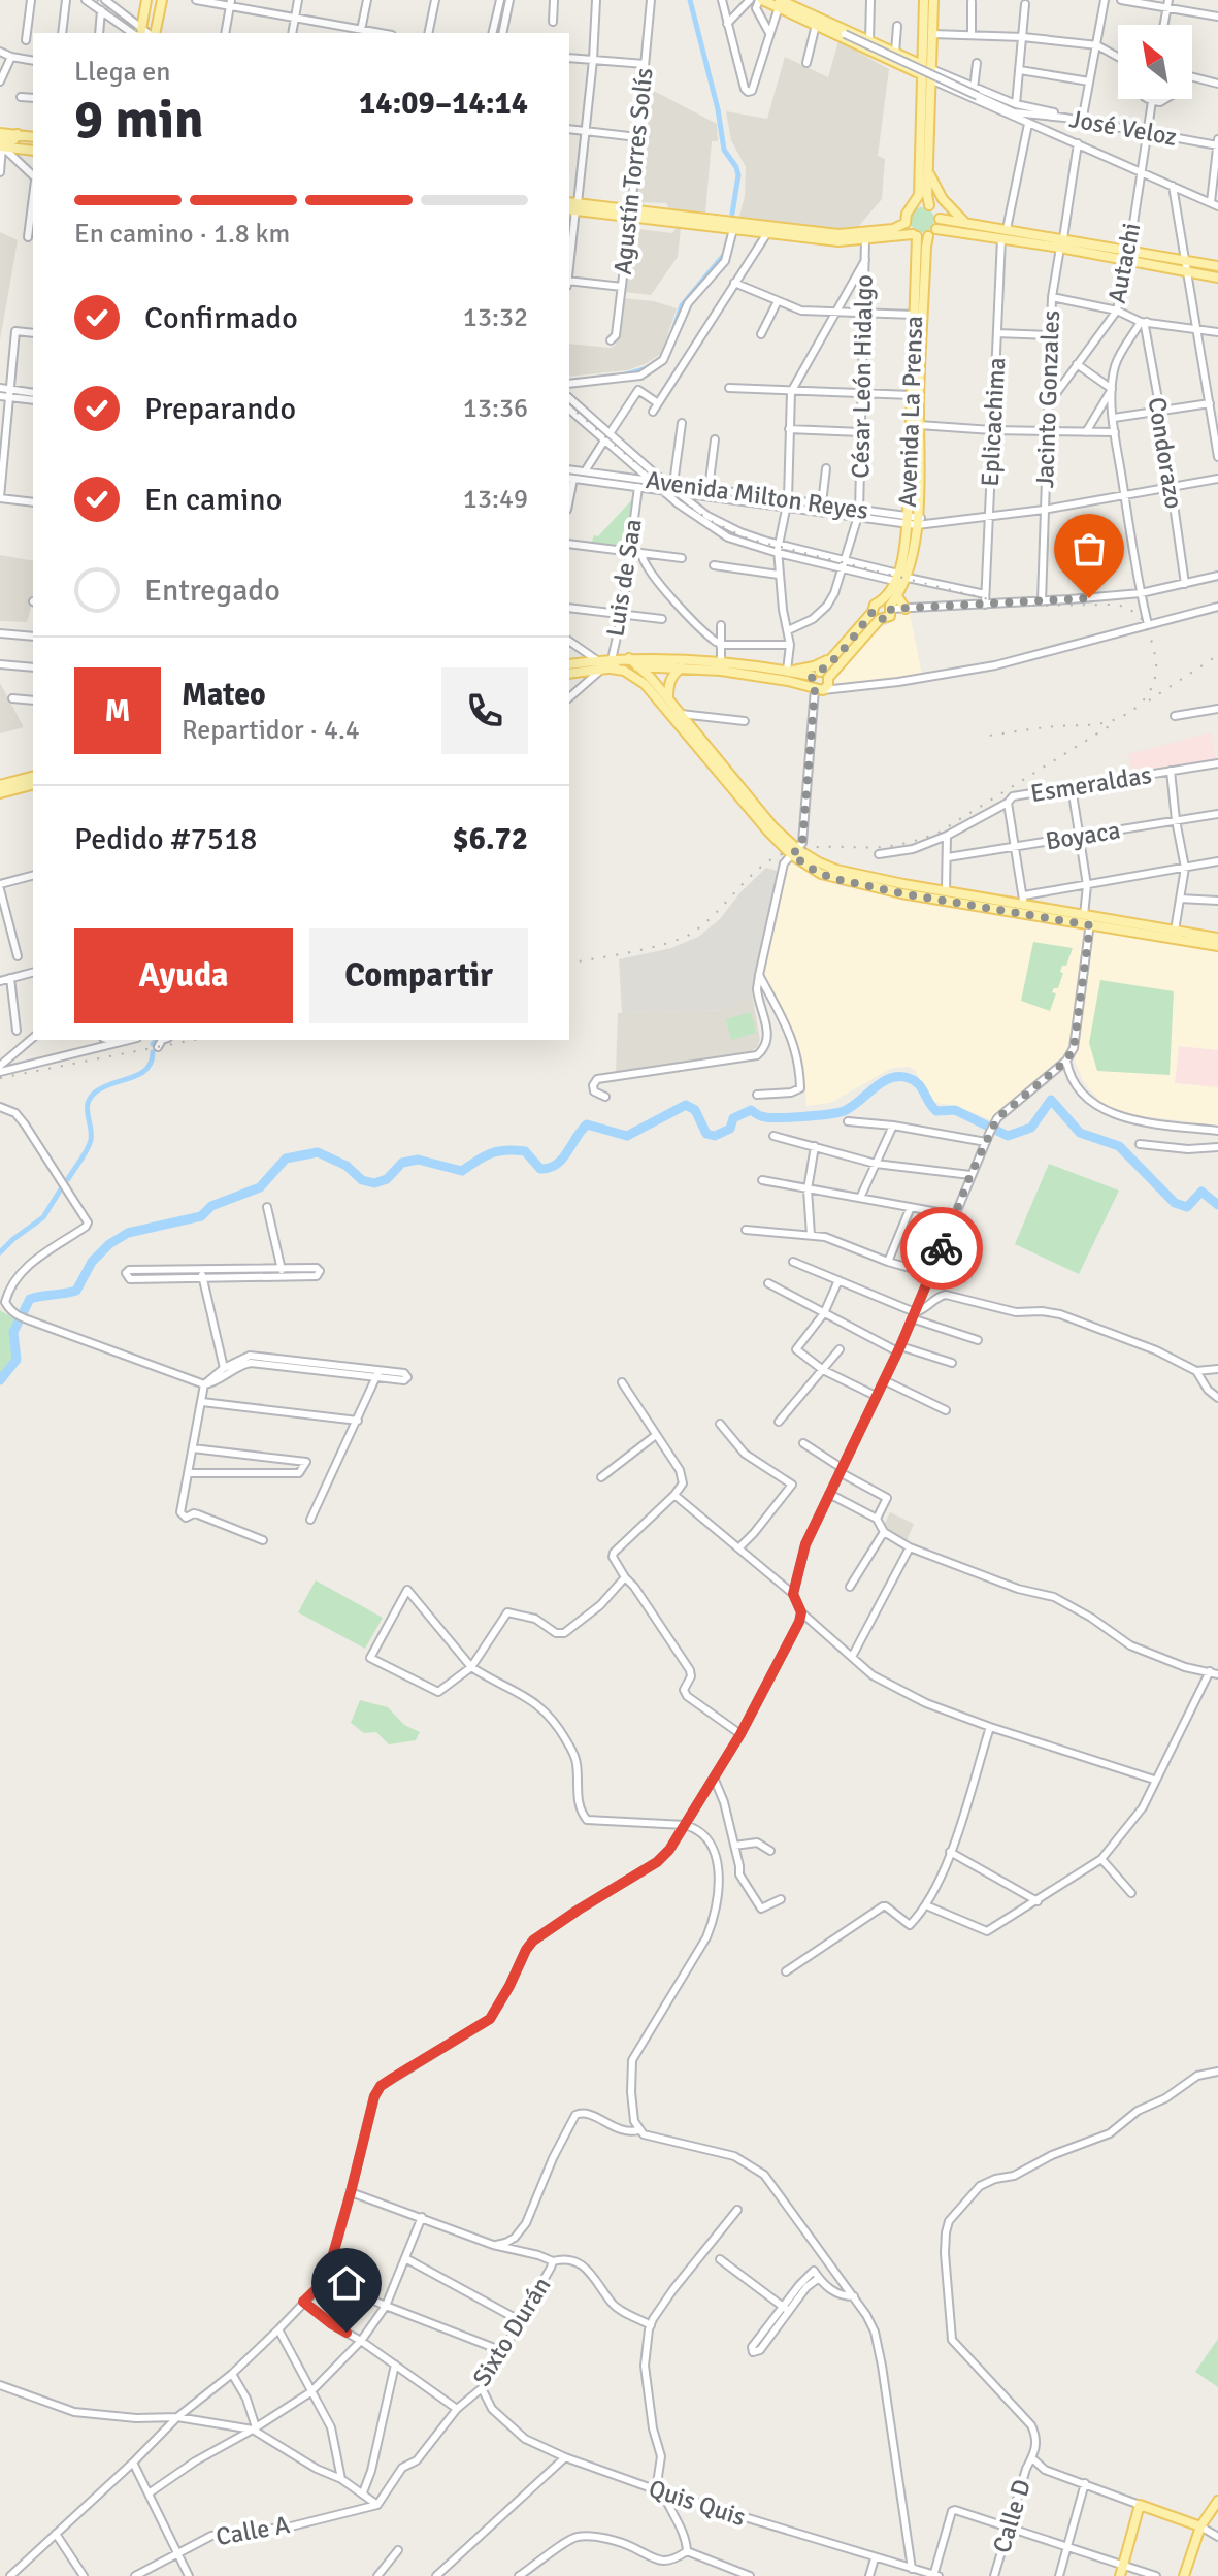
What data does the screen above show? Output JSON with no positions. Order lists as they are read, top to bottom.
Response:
{
  "streets": {
    "main road": ["Avenida La Prensa"],
    "street": [
      "José Veloz",
      "Agustín Torres Solís",
      "Autachi",
      "César León Hidalgo",
      "Jacinto Gonzales",
      "Eplicachima",
      "Condorazo",
      "Avenida Milton Reyes",
      "Luis de Saa",
      "Esmeraldas",
      "Boyaca",
      "Sixto Durán",
      "Quis Quis",
      "Calle D",
      "Calle A"
    ]
  },
  "crossings": [
    ["José Veloz", "Autachi"],
    ["Autachi", "Jacinto Gonzales"],
    ["César León Hidalgo", "Avenida Milton Reyes"],
    ["Jacinto Gonzales", "Avenida Milton Reyes"],
    ["Avenida La Prensa", "Avenida Milton Reyes"],
    ["Eplicachima", "Avenida Milton Reyes"],
    ["Condorazo", "Avenida Milton Reyes"],
    ["Avenida Milton Reyes", "Luis de Saa"],
    ["Sixto Durán", "Quis Quis"],
    ["Sixto Durán", "Calle A"]
  ],
  "north": "top left",
  "page": {
    "heading": ["9 min", "Llega en", "14:09–14:14"],
    "panel": [
      "Mateo",
      "Repartidor · 4.4",
      "Pedido #7518",
      "$6.72"
    ],
    "bar": "En camino · 1.8 km",
    "list": [
      ["Confirmado", "13:32"],
      ["Preparando", "13:36"],
      ["En camino", "13:49"],
      "Entregado"
    ],
    "round": "M",
    "buttons": ["Ayuda", "Compartir"]
  }
}
